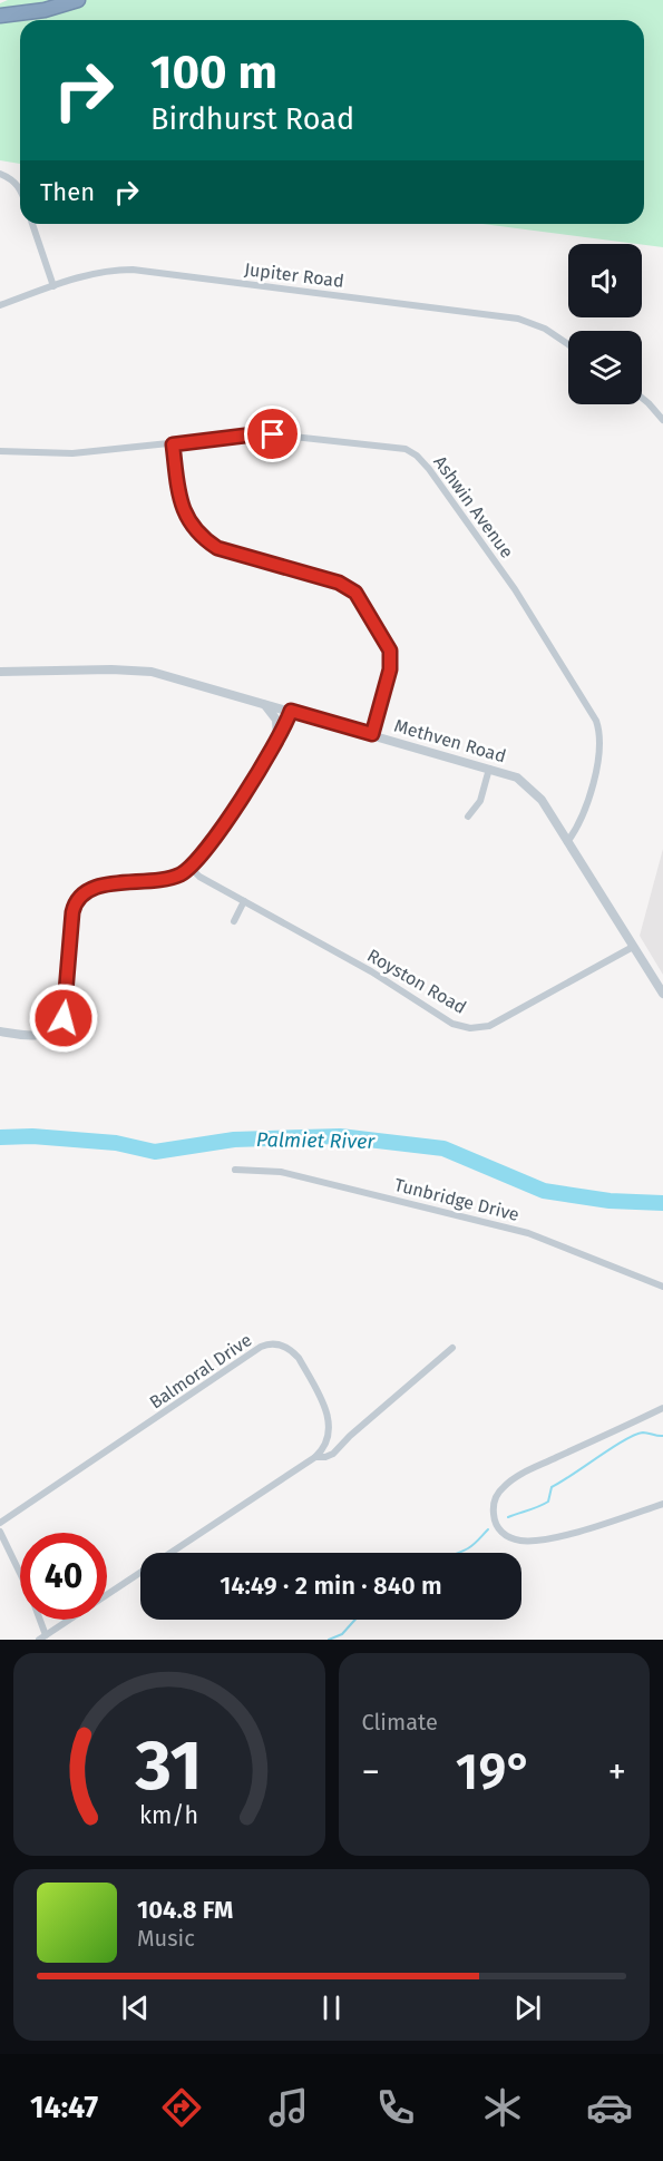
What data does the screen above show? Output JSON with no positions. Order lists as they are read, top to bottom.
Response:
{
  "streets": {
    "street": [
      "Jupiter Road",
      "Ashwin Avenue",
      "Methven Road",
      "Royston Road",
      "Tunbridge Drive",
      "Balmoral Drive"
    ]
  },
  "crossings": [
    ["Ashwin Avenue", "Methven Road"],
    ["Methven Road", "Royston Road"]
  ],
  "water": ["Palmiet River"],
  "page": {
    "turn": ["100 m", "Birdhurst Road"],
    "then": "Then",
    "limit": "40",
    "trip": "14:49 · 2 min · 840 m",
    "tile": "Climate",
    "heat": ["−", "19°", "+"],
    "song": ["104.8 FM", "Music"],
    "tabs": "14:47",
    "gauge": ["31", "km/h"]
  }
}
